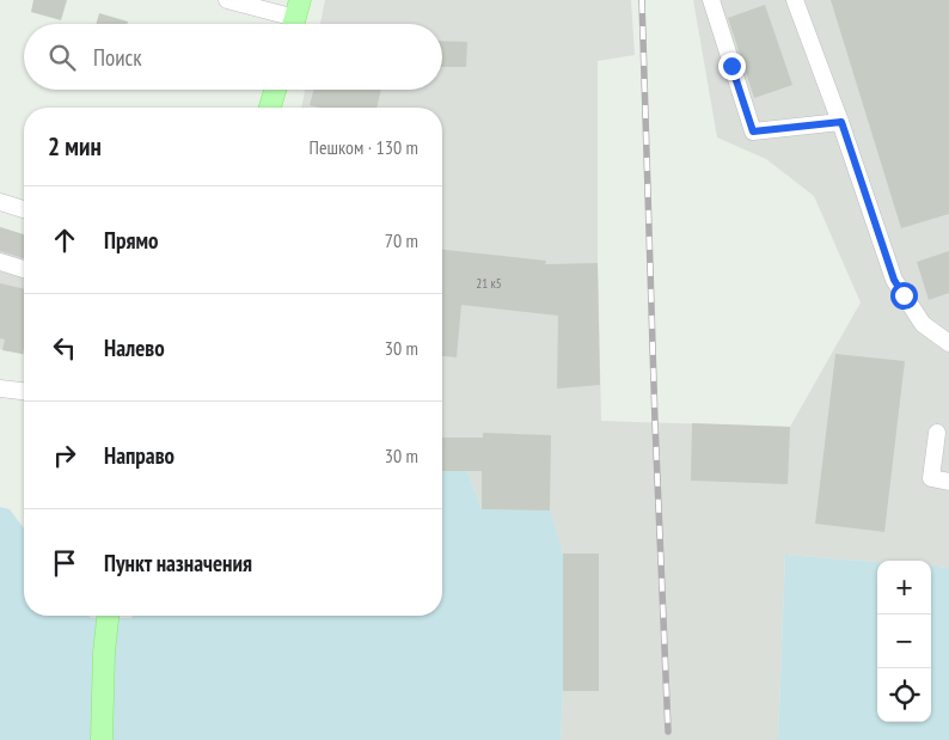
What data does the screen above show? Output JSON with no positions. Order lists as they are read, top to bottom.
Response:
{
  "house_numbers": ["21 к5"],
  "page": {
    "search": "Поиск",
    "heading": ["2 мин", "Пешком · 130 m"],
    "list": [
      ["Прямо", "70 m"],
      ["Налево", "30 m"],
      ["Направо", "30 m"],
      "Пункт назначения"
    ],
    "map_buttons": ["+", "−"]
  }
}
